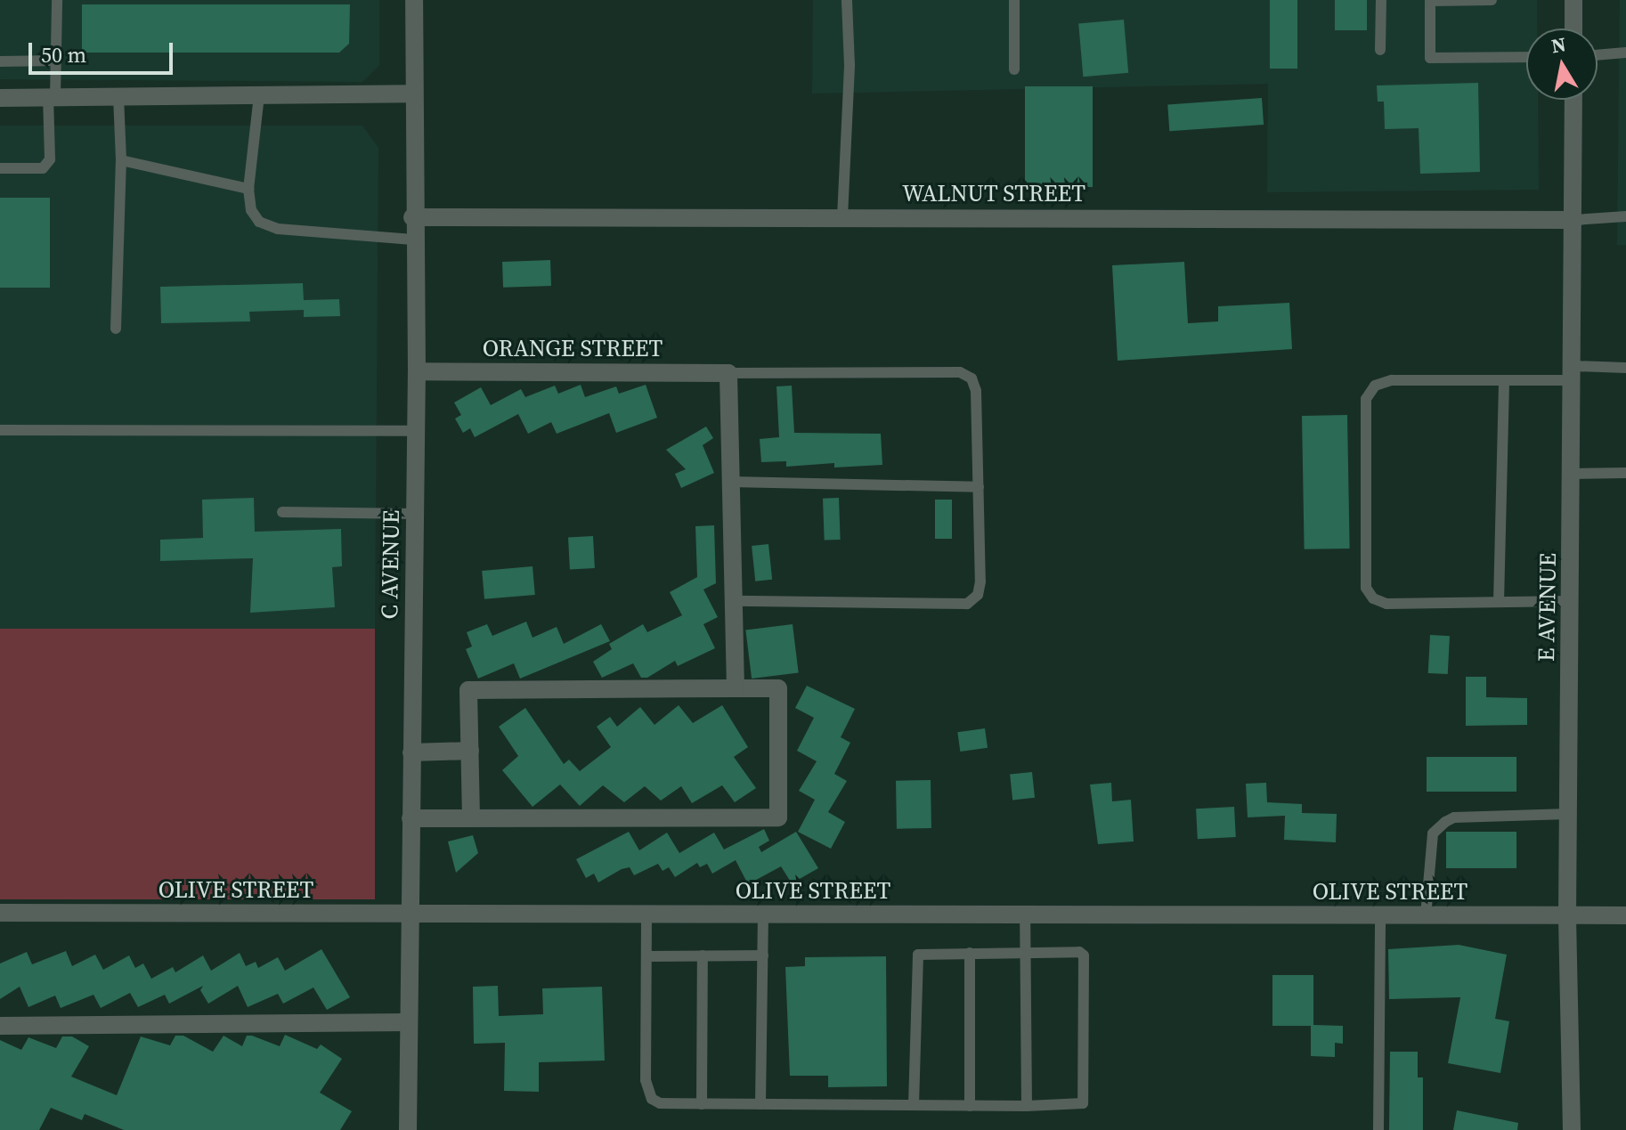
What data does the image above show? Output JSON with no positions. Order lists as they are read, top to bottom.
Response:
{
  "streets": {
    "street": [
      "WALNUT STREET",
      "ORANGE STREET",
      "C AVENUE",
      "E AVENUE",
      "OLIVE STREET"
    ]
  },
  "crossings": [
    ["WALNUT STREET", "C AVENUE"],
    ["WALNUT STREET", "E AVENUE"],
    ["ORANGE STREET", "C AVENUE"],
    ["C AVENUE", "OLIVE STREET"],
    ["E AVENUE", "OLIVE STREET"]
  ],
  "scale_bar": "50 m",
  "north": "top"
}
